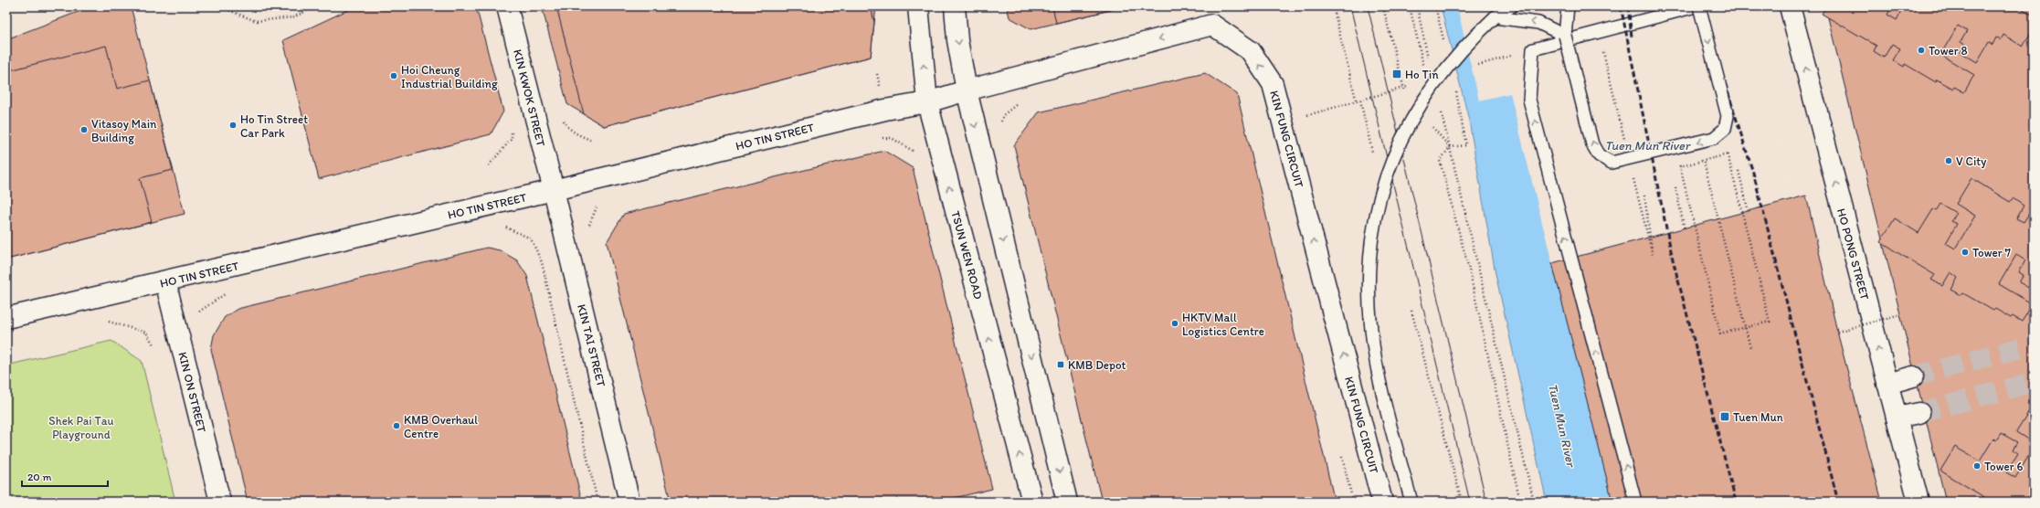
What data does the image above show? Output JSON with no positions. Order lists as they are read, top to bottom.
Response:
{
  "streets": {
    "street": [
      "KIN KWOK STREET",
      "HO TIN STREET",
      "KIN FUNG CIRCUIT",
      "HO PONG STREET",
      "TSUN WEN ROAD",
      "KIN TAI STREET",
      "KIN ON STREET"
    ]
  },
  "crossings": [
    ["KIN KWOK STREET", "HO TIN STREET"],
    ["KIN KWOK STREET", "KIN TAI STREET"],
    ["HO TIN STREET", "KIN FUNG CIRCUIT"],
    ["HO TIN STREET", "TSUN WEN ROAD"],
    ["HO TIN STREET", "KIN TAI STREET"],
    ["HO TIN STREET", "KIN ON STREET"]
  ],
  "one_way": ["HO PONG STREET"],
  "water": ["Tuen Mun River"],
  "parks": ["Shek Pai Tau Playground"],
  "places": {
    "other": [
      "Tower 8",
      "Hoi Cheung Industrial Building",
      "Ho Tin Street Car Park",
      "Vitasoy Main Building",
      "V City",
      "Tower 7",
      "HKTV Mall Logistics Centre",
      "KMB Overhaul Centre",
      "Tower 6"
    ],
    "transit": ["Ho Tin", "KMB Depot", "Tuen Mun"]
  },
  "scale_bar": "20 m"
}
